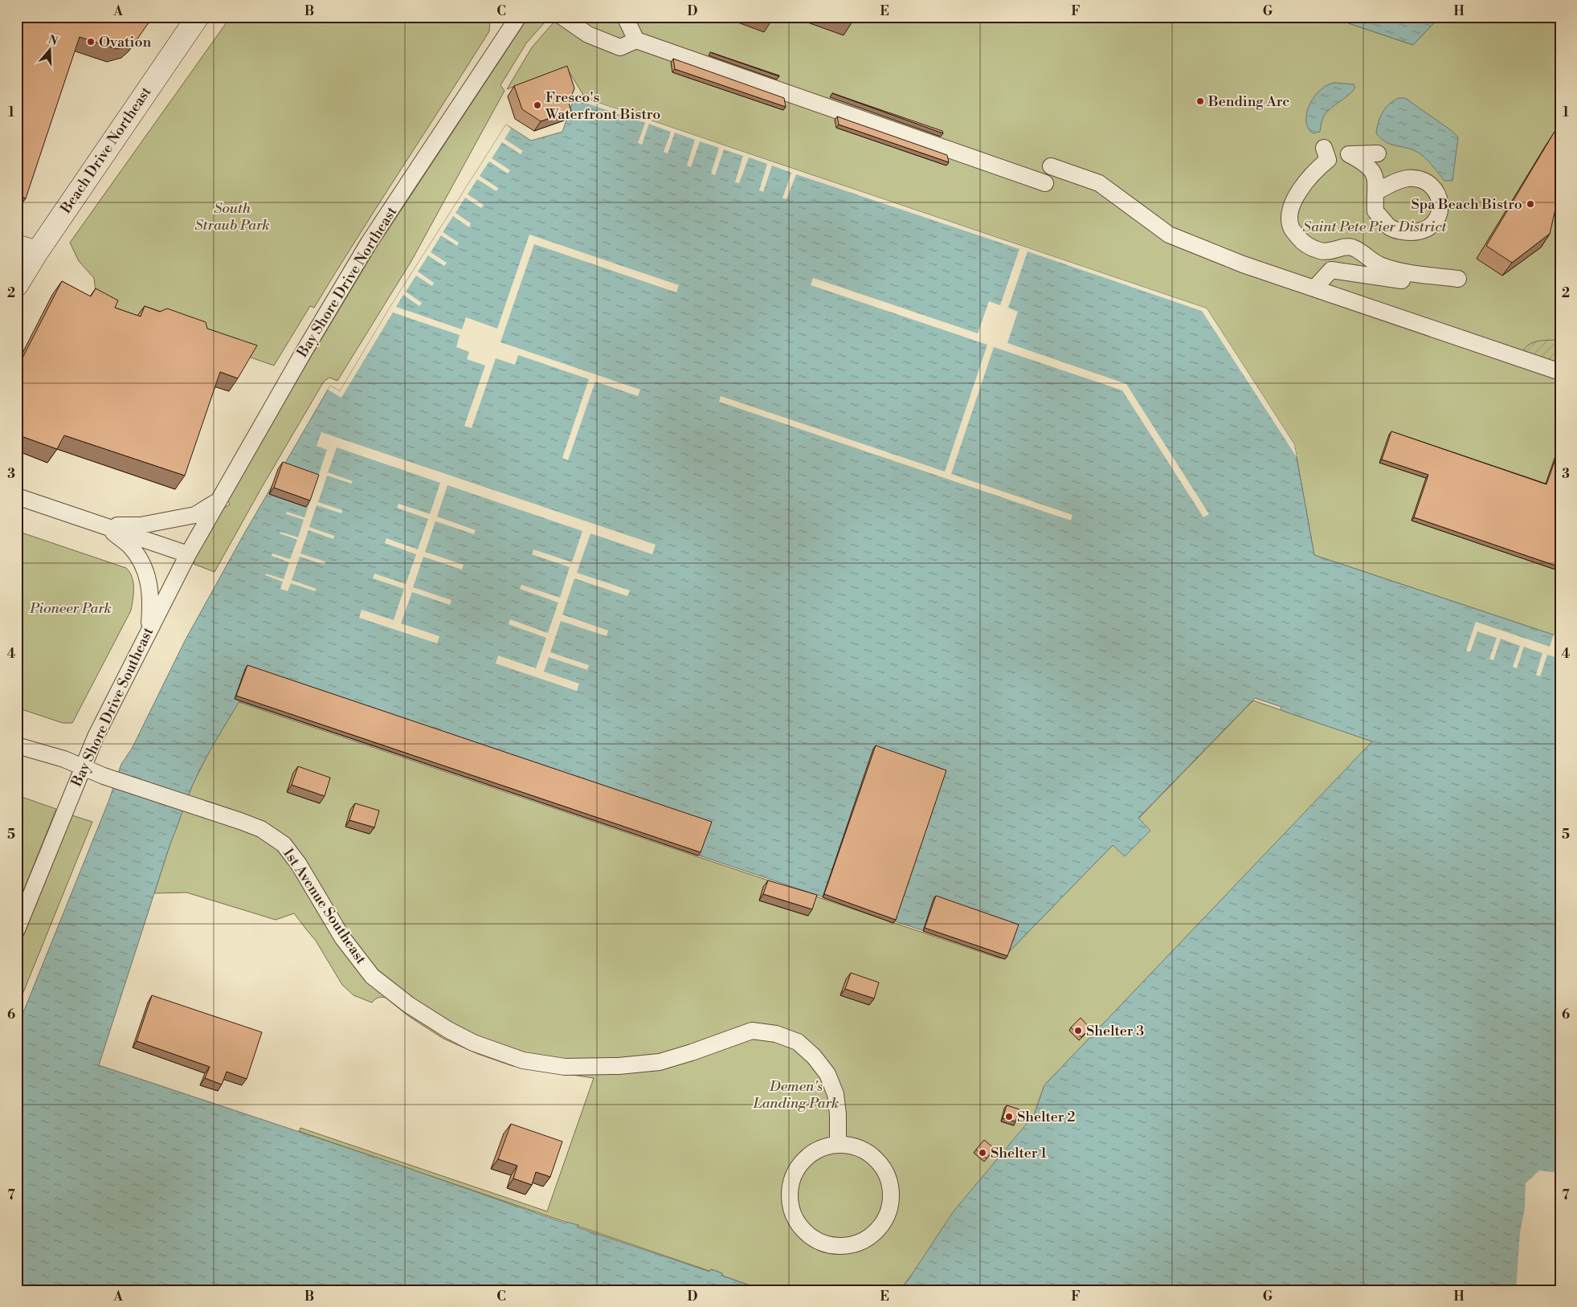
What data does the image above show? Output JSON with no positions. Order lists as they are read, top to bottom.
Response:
{
  "streets": {
    "street": [
      "Beach Drive Northeast",
      "Bay Shore Drive Northeast",
      "Bay Shore Drive Southeast",
      "1st Avenue Southeast"
    ]
  },
  "crossings": [
    ["Bay Shore Drive Northeast", "Bay Shore Drive Southeast"],
    ["Bay Shore Drive Southeast", "1st Avenue Southeast"]
  ],
  "parks": [
    "South Straub Park",
    "Saint Pete Pier District",
    "Pioneer Park",
    "Demen's Landing Park"
  ],
  "places": [
    "Ovation",
    "Bending Arc",
    "Fresco's Waterfront Bistro",
    "Spa Beach Bistro",
    "Shelter 3",
    "Shelter 2",
    "Shelter 1"
  ],
  "north": "top",
  "grid": {
    "columns": [
      "A",
      "B",
      "C",
      "D",
      "E",
      "F",
      "G",
      "H"
    ],
    "rows": [
      "1",
      "2",
      "3",
      "4",
      "5",
      "6",
      "7"
    ]
  }
}
